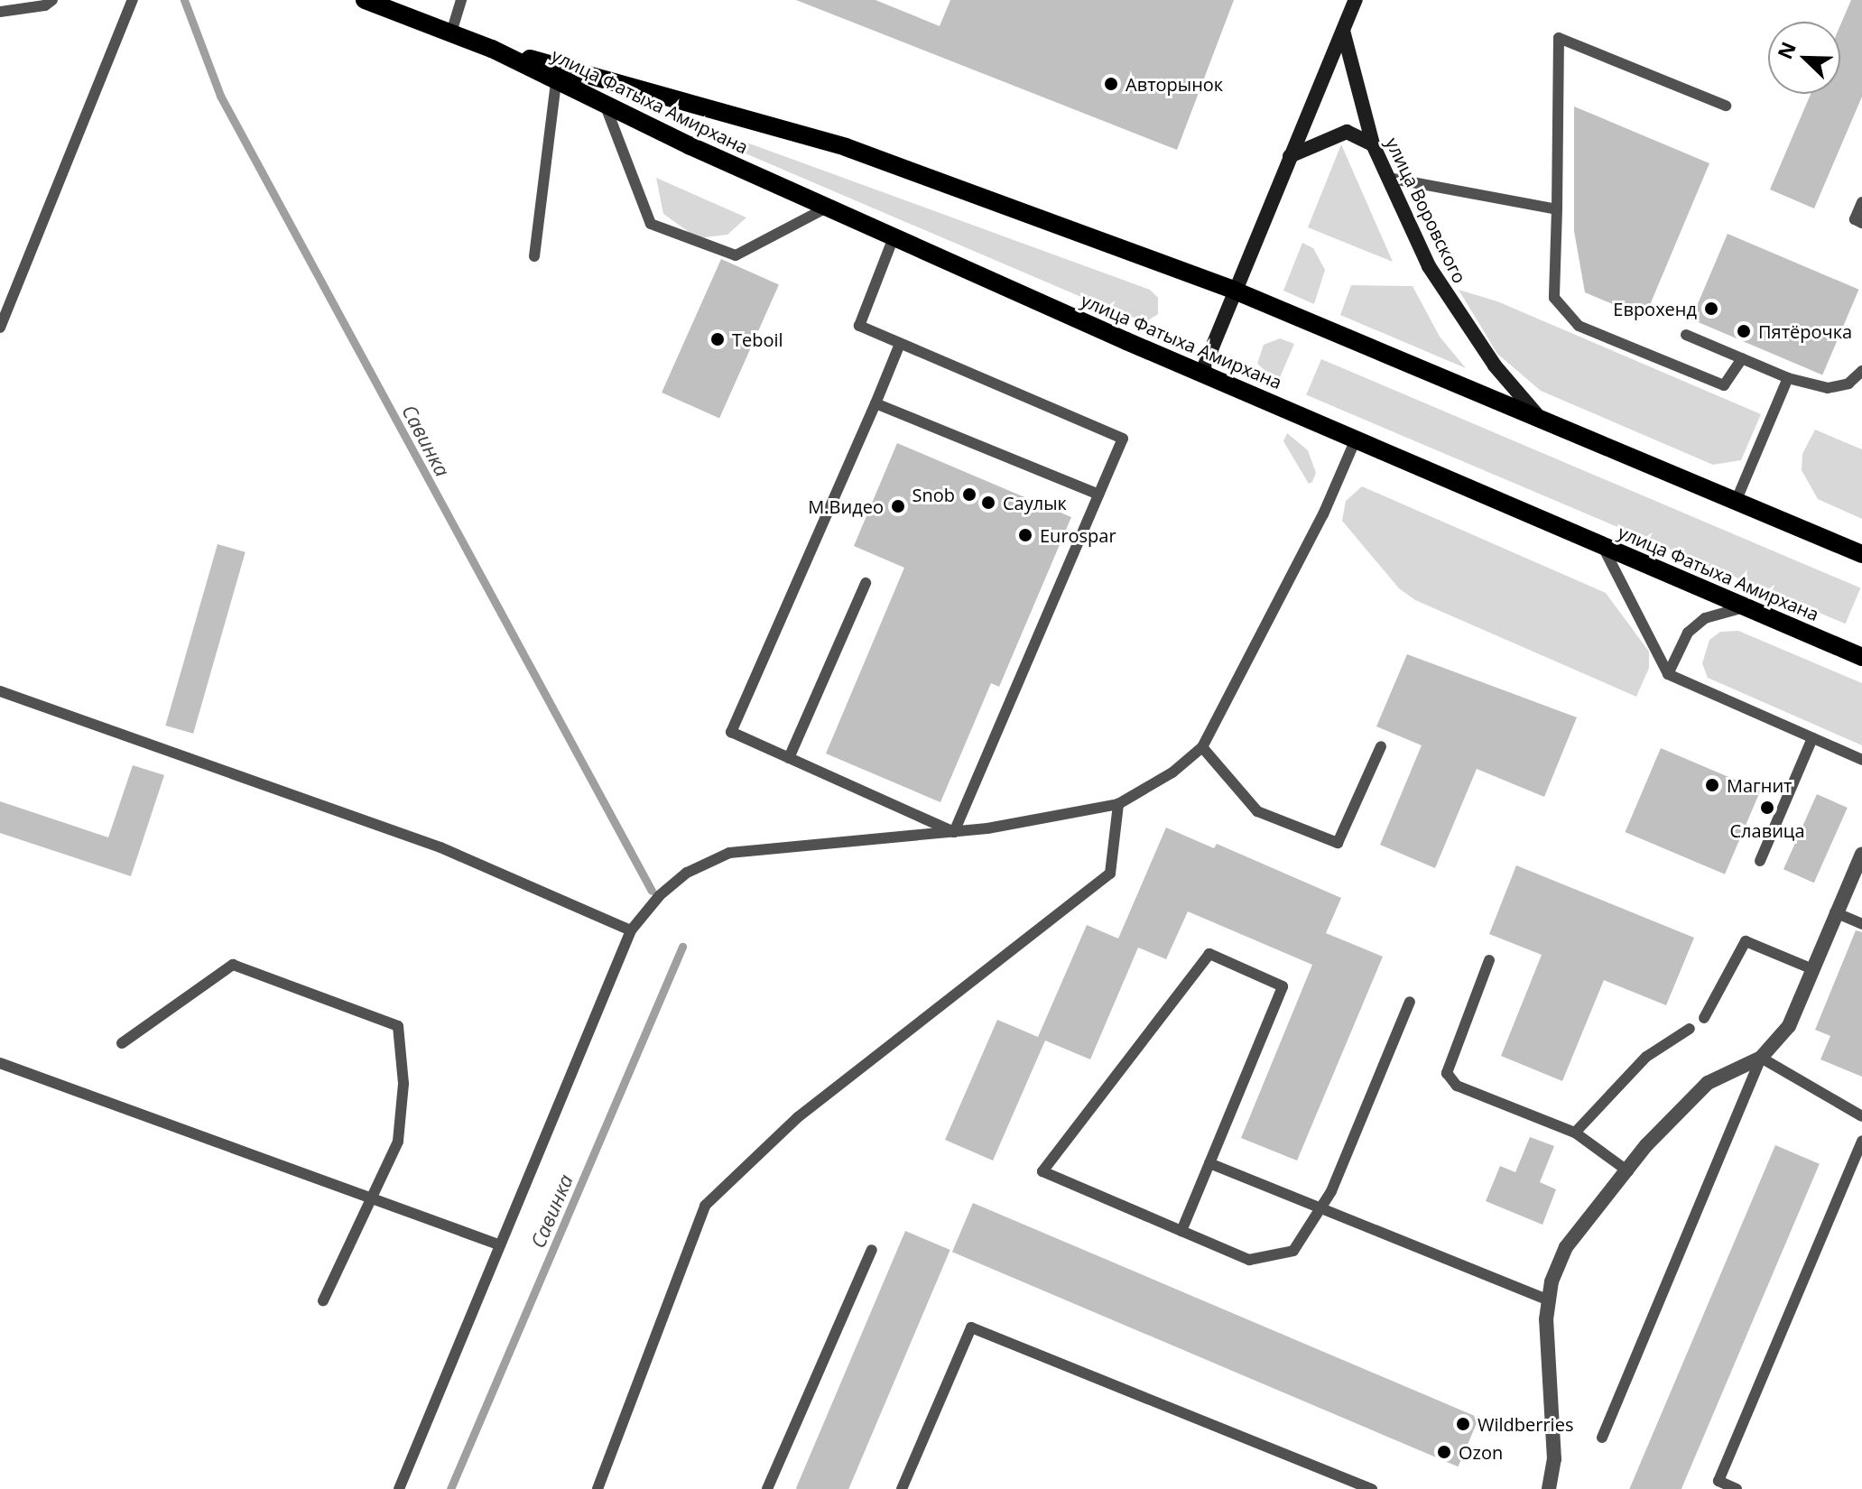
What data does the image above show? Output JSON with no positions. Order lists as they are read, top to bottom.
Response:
{
  "streets": {
    "main road": ["улица Фатыха Амирхана"],
    "street": ["улица Воровского"]
  },
  "crossings": [
    ["улица Фатыха Амирхана", "улица Воровского"]
  ],
  "water": ["Савинка"],
  "places": [
    "Авторынок",
    "Еврохенд",
    "Пятёрочка",
    "Teboil",
    "Snob",
    "Саулык",
    "М.Видео",
    "Eurospar",
    "Магнит",
    "Славица",
    "Wildberries",
    "Ozon"
  ],
  "north": "top left"
}
